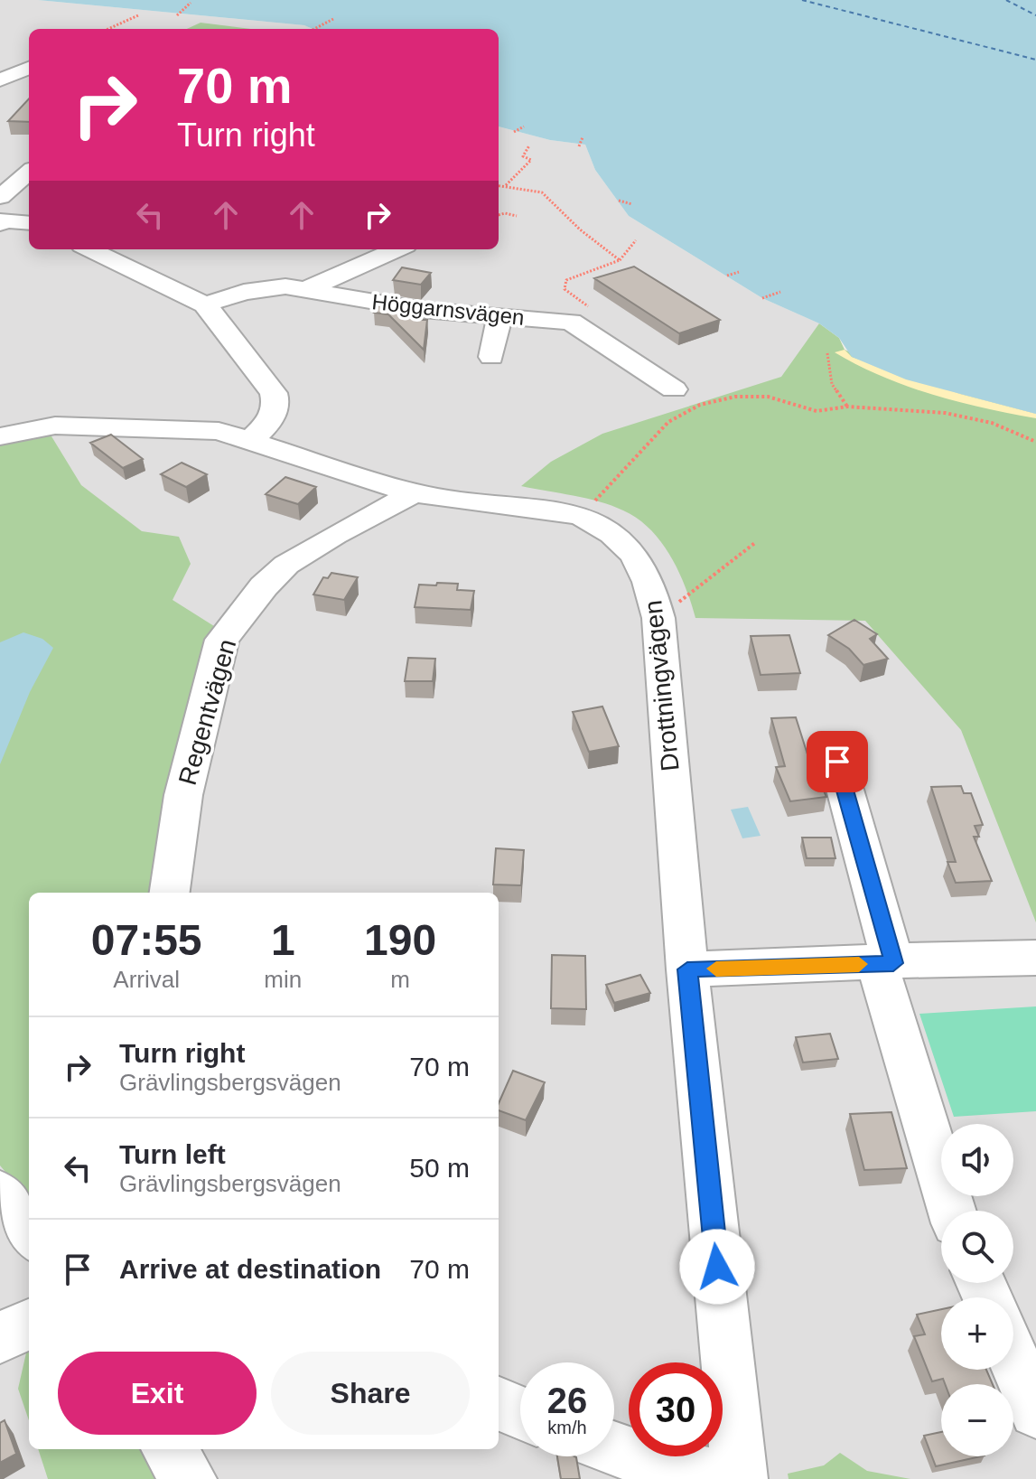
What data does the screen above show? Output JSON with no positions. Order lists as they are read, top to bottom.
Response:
{
  "streets": {
    "street": ["Höggarnsvägen", "Drottningvägen", "Regentvägen"]
  },
  "crossings": [
    ["Drottningvägen", "Regentvägen"]
  ],
  "page": {
    "turn": ["70 m", "Turn right"],
    "eta": [
      "07:55",
      "Arrival",
      "1",
      "min",
      "190",
      "m"
    ],
    "list": [
      {
        "name": "Turn right",
        "note": "Grävlingsbergsvägen",
        "value": "70 m"
      },
      {
        "name": "Turn left",
        "note": "Grävlingsbergsvägen",
        "value": "50 m"
      },
      {
        "name": "Arrive at destination",
        "value": "70 m"
      }
    ],
    "map_buttons": ["+", "−"],
    "buttons": ["Exit", "Share"],
    "speed": "26 km/h",
    "limit": "30"
  }
}
